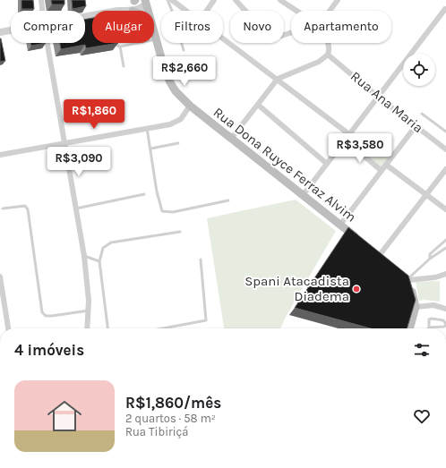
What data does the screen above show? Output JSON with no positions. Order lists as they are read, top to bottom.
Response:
{
  "streets": {
    "main road": ["Rua Dona Ruyce Ferraz Alvim"],
    "street": ["Rua Ana Maria"]
  },
  "places": ["Spani Atacadista Diadema"],
  "page": {
    "chip": [
      "Comprar",
      "Alugar",
      "Filtros",
      "Novo",
      "Apartamento"
    ],
    "price": [
      "R$2,660",
      "R$1,860",
      "R$3,580",
      "R$3,090"
    ],
    "heading": "4 imóveis",
    "list": [
      {
        "name": "R$1,860/mês",
        "note": "2 quartos · 58 m² · Rua Tibiriçá"
      }
    ]
  }
}
